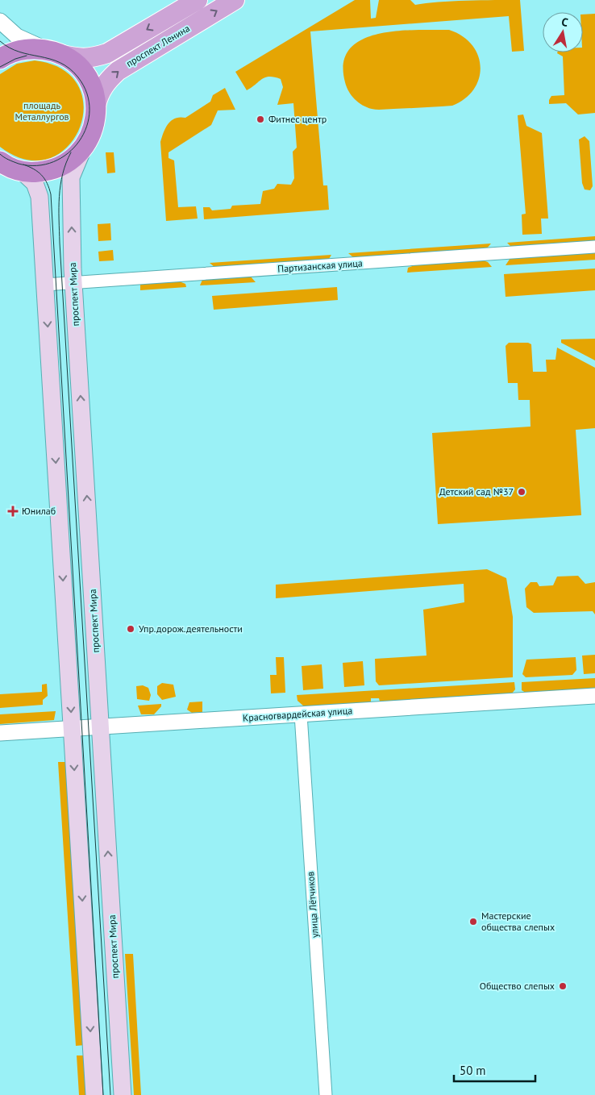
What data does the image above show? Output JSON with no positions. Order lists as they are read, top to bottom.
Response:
{
  "streets": {
    "main road": ["проспект Ленина", "проспект Мира"],
    "street": ["Партизанская улица", "Красногвардейская улица", "улица Лётчиков"]
  },
  "crossings": [
    ["Партизанская улица", "проспект Мира"],
    ["проспект Мира", "Красногвардейская улица"],
    ["Красногвардейская улица", "улица Лётчиков"]
  ],
  "parks": ["площадь Металлургов"],
  "places": {
    "other": [
      "Фитнес центр",
      "Детский сад №37",
      "Упр.дорож.деятельности",
      "Мастерские общества слепых",
      "Общество слепых"
    ],
    "health": ["Юнилаб"]
  },
  "scale_bar": "50 m",
  "north": "top"
}
